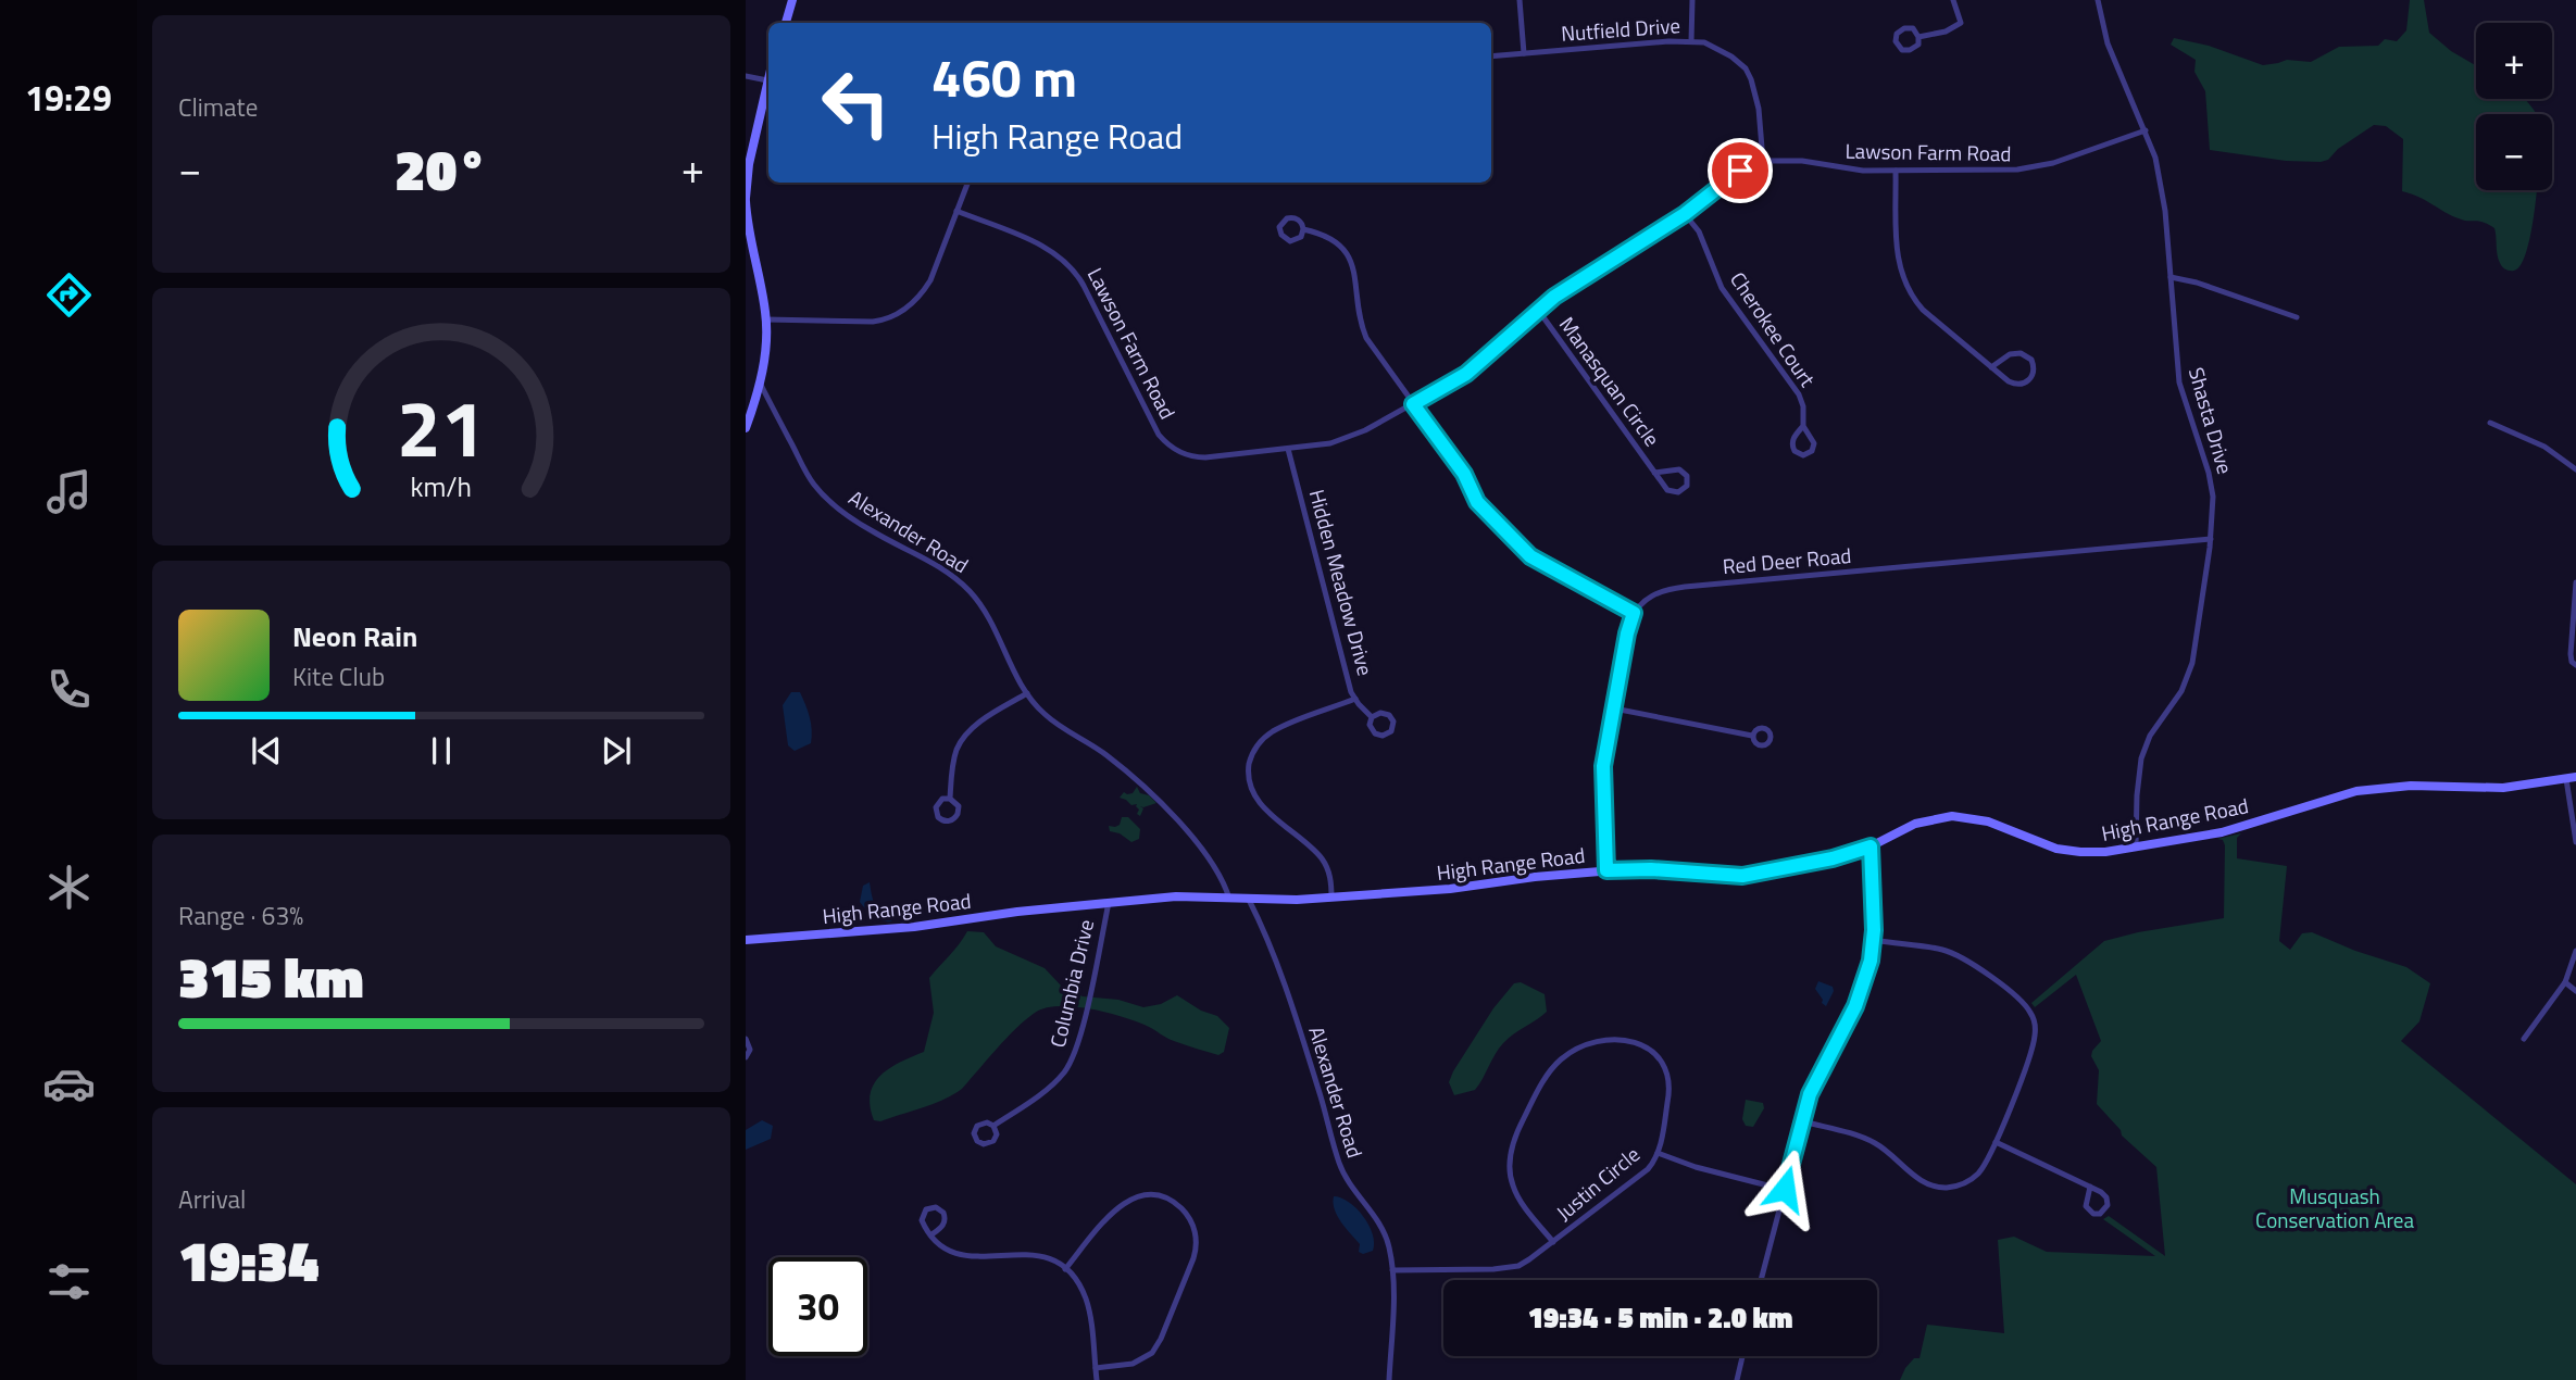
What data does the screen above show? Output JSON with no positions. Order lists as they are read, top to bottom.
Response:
{
  "streets": {
    "street": [
      "Nutfield Drive",
      "Lawson Farm Road",
      "Cherokee Court",
      "Manasquan Circle",
      "Shasta Drive",
      "Alexander Road",
      "Red Deer Road",
      "Hidden Meadow Drive",
      "High Range Road",
      "Columbia Drive",
      "Justin Circle"
    ]
  },
  "crossings": [
    ["Nutfield Drive", "Lawson Farm Road"],
    ["Lawson Farm Road", "Cherokee Court"],
    ["Lawson Farm Road", "Manasquan Circle"],
    ["Lawson Farm Road", "Shasta Drive"],
    ["Lawson Farm Road", "Hidden Meadow Drive"],
    ["Shasta Drive", "Red Deer Road"],
    ["Shasta Drive", "High Range Road"],
    ["Alexander Road", "High Range Road"],
    ["Alexander Road", "Justin Circle"],
    ["High Range Road", "Columbia Drive"]
  ],
  "parks": ["Musquash Conservation Area"],
  "page": {
    "tabs": "19:29",
    "tile": [
      "Climate",
      ["Range · 63%", "315 km"],
      ["Arrival", "19:34"]
    ],
    "map_buttons": ["+", "−"],
    "turn": ["460 m", "High Range Road"],
    "heat": ["−", "20°", "+"],
    "song": ["Neon Rain", "Kite Club"],
    "limit": "30",
    "trip": "19:34 · 5 min · 2.0 km",
    "gauge": ["21", "km/h"]
  }
}
